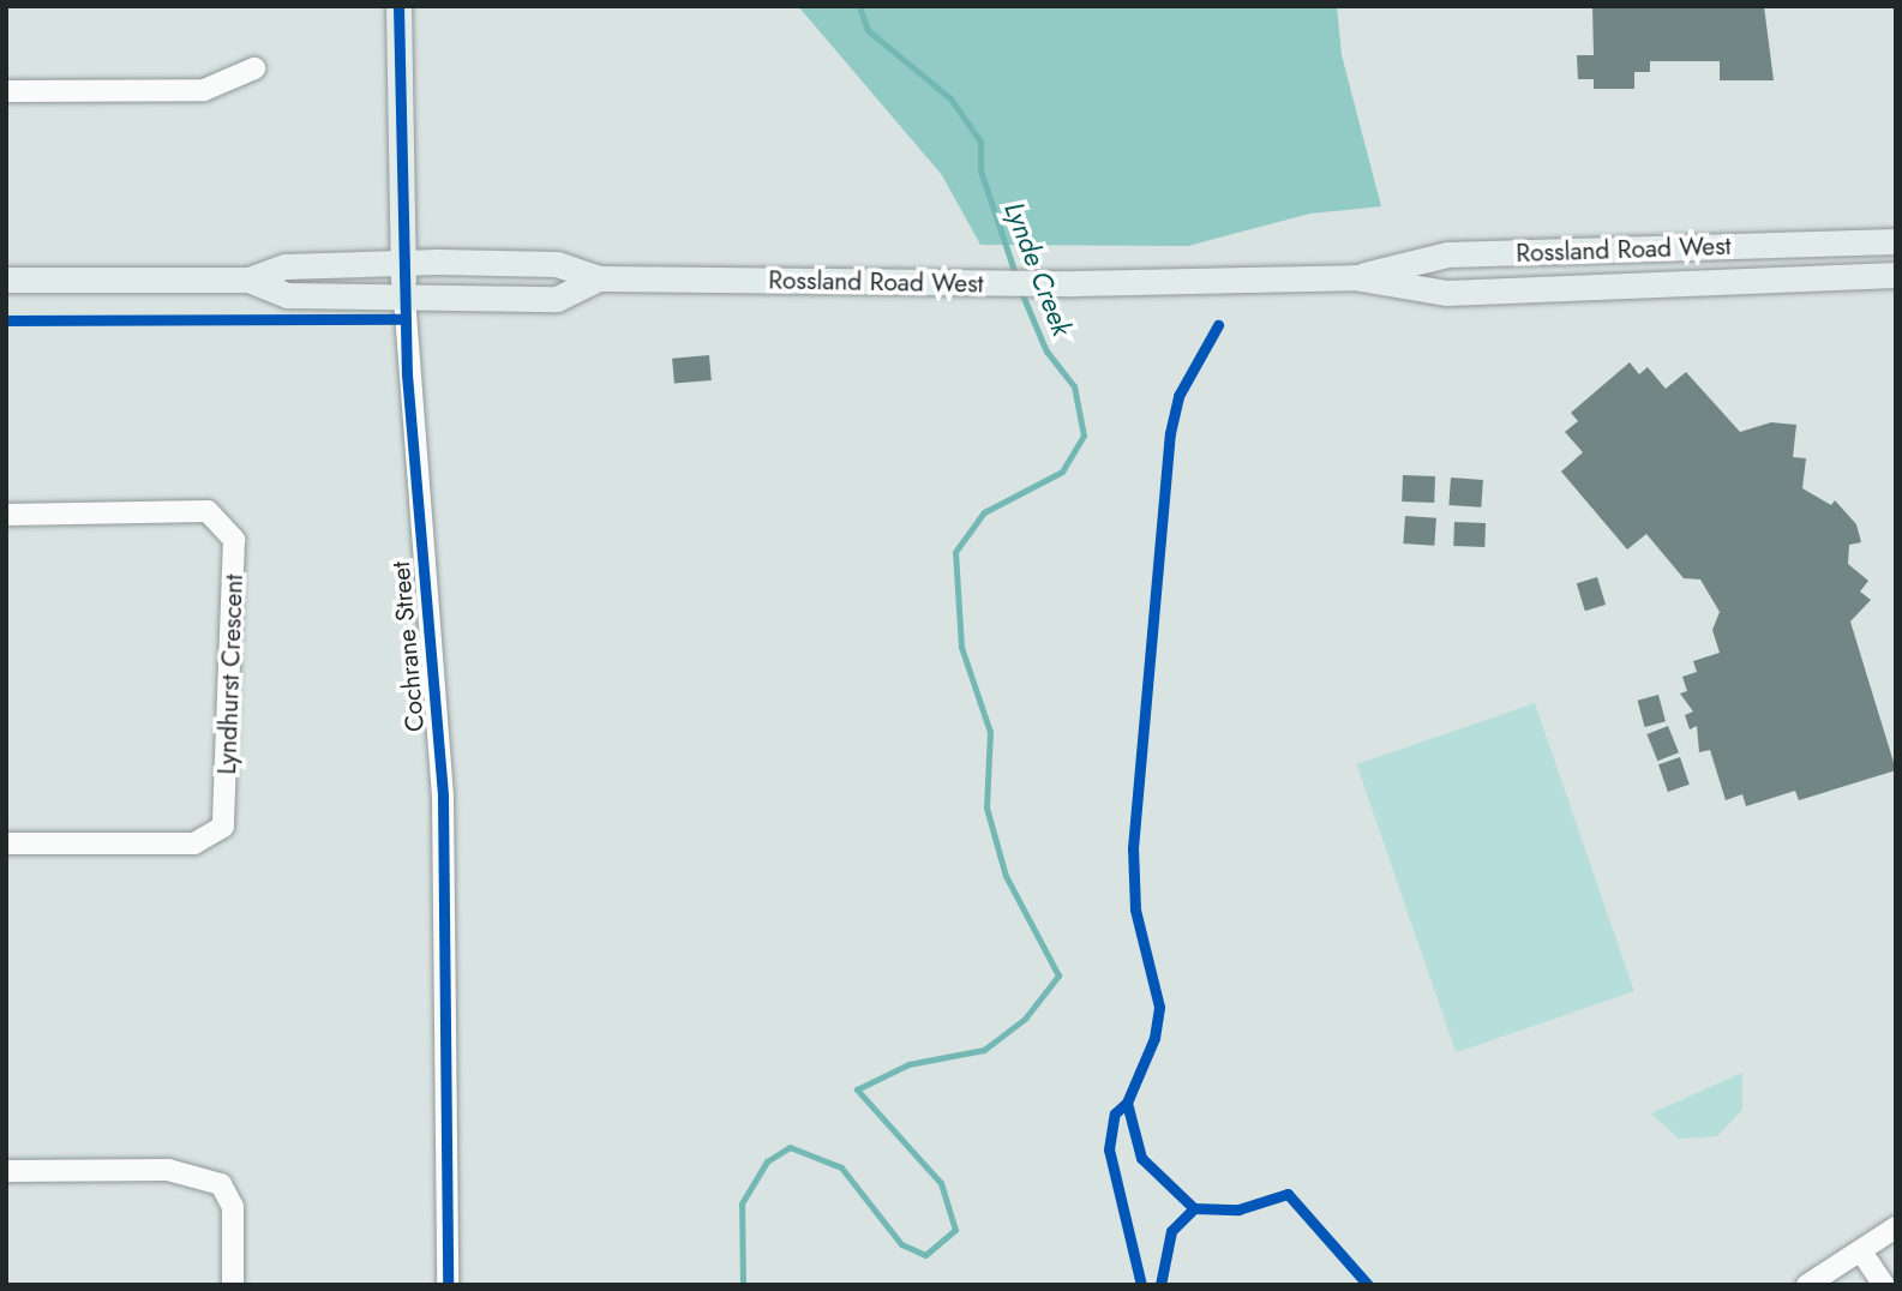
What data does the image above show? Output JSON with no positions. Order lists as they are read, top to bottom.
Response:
{
  "streets": {
    "main road": ["Rossland Road West", "Cochrane Street"],
    "street": ["Lyndhurst Crescent"]
  },
  "crossings": [
    ["Rossland Road West", "Cochrane Street"]
  ],
  "water": ["Lynde Creek"]
}
